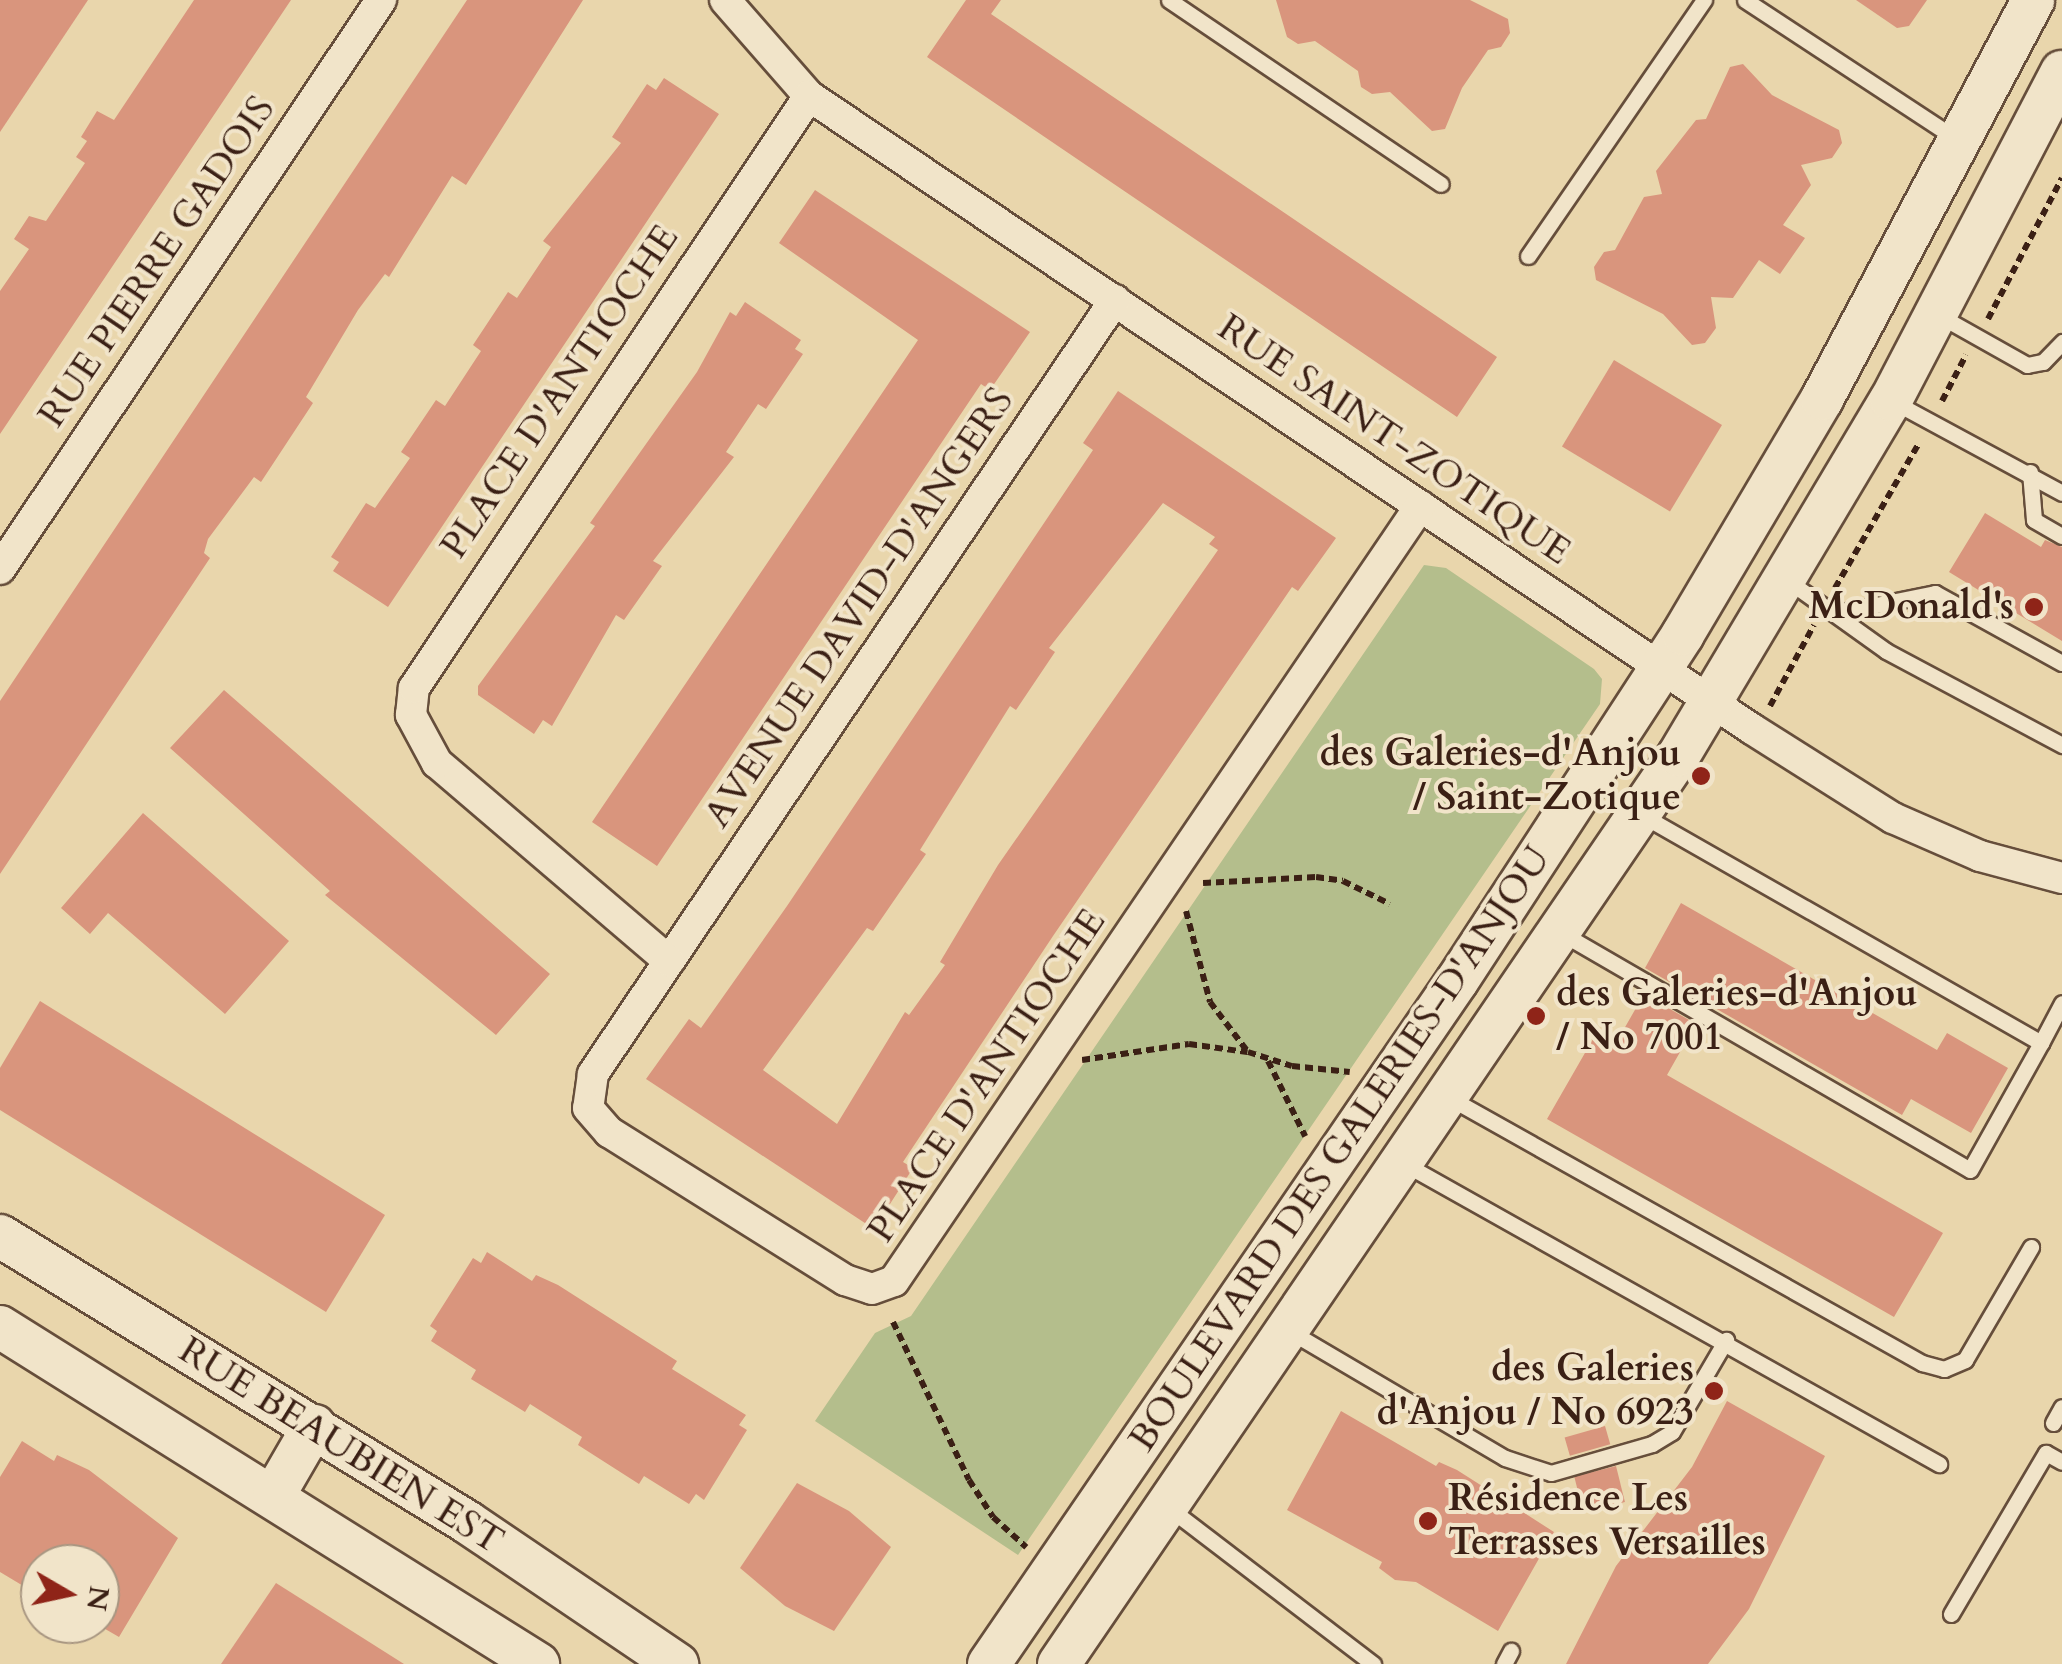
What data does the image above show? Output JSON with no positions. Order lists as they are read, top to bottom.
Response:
{
  "streets": {
    "street": [
      "RUE PIERRE GADOIS",
      "PLACE D'ANTIOCHE",
      "RUE SAINT-ZOTIQUE",
      "AVENUE DAVID-D'ANGERS",
      "BOULEVARD DES GALERIES-D'ANJOU",
      "RUE BEAUBIEN EST"
    ]
  },
  "crossings": [
    ["PLACE D'ANTIOCHE", "RUE SAINT-ZOTIQUE"],
    ["PLACE D'ANTIOCHE", "AVENUE DAVID-D'ANGERS"],
    ["RUE SAINT-ZOTIQUE", "AVENUE DAVID-D'ANGERS"],
    ["RUE SAINT-ZOTIQUE", "BOULEVARD DES GALERIES-D'ANJOU"]
  ],
  "places": [
    "McDonald's",
    "des Galeries-d'Anjou / Saint-Zotique",
    "des Galeries-d'Anjou / No 7001",
    "des Galeries d'Anjou / No 6923",
    "Résidence Les Terrasses Versailles"
  ],
  "north": "right"
}
